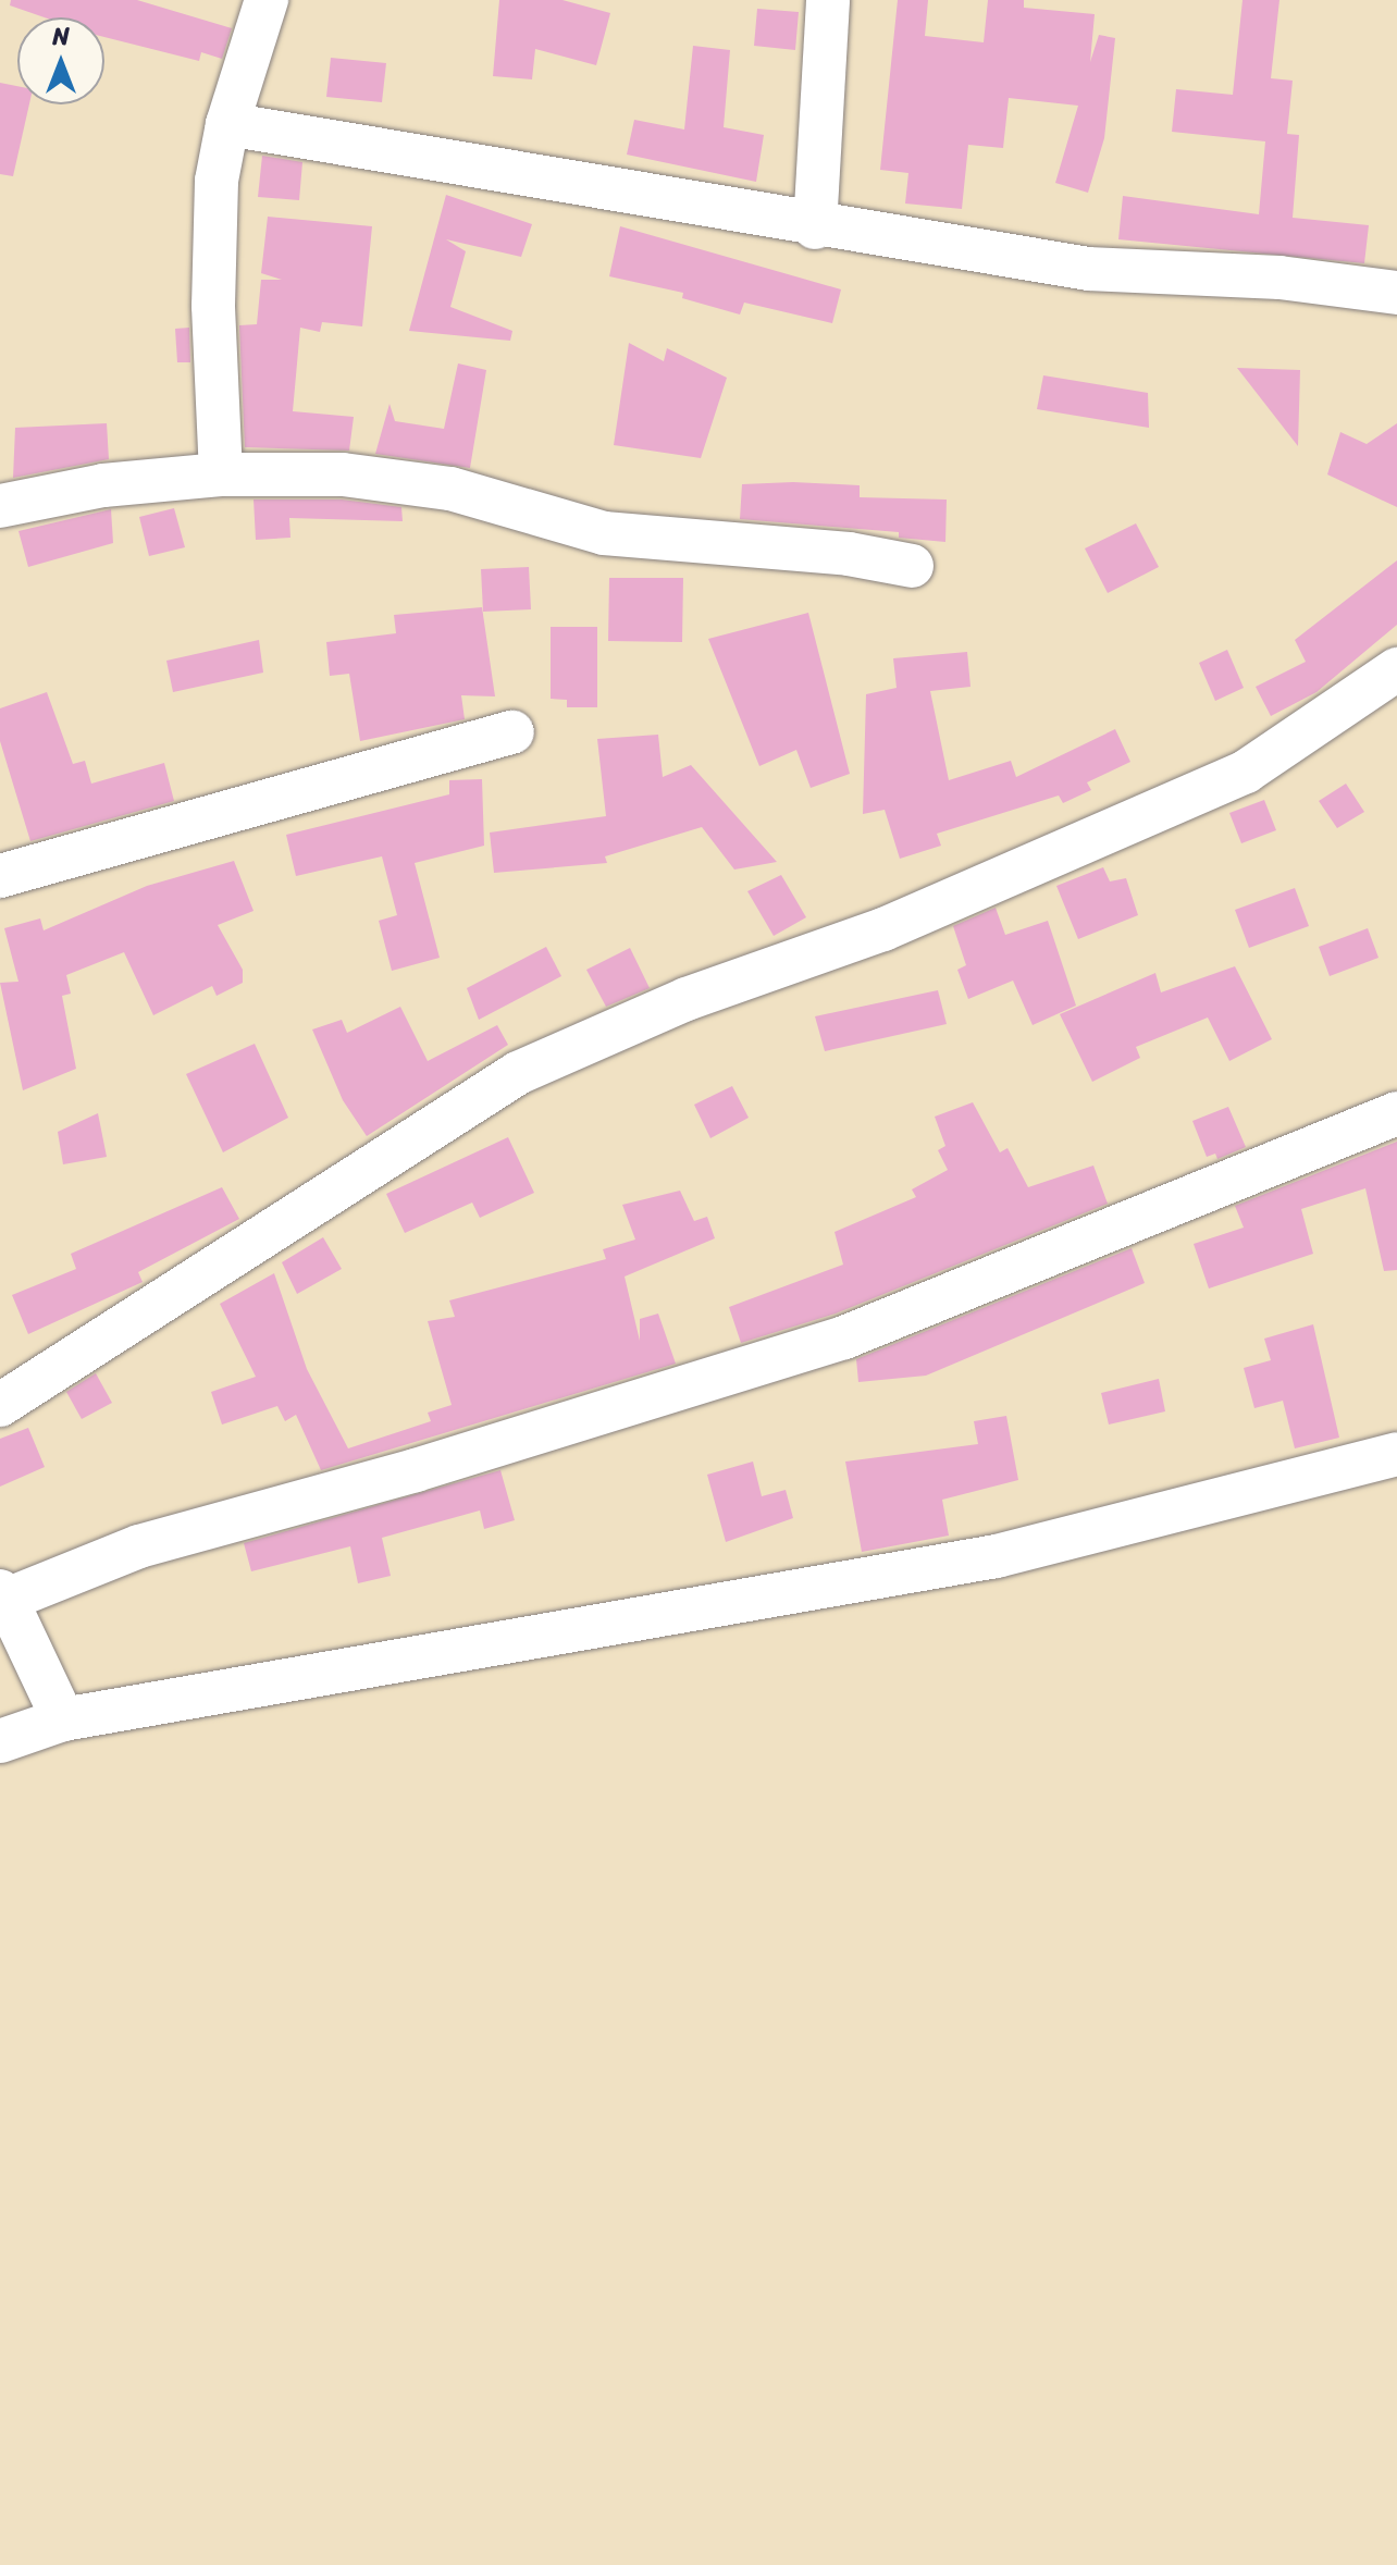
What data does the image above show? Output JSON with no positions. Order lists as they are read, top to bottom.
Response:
{
  "north": "top"
}
